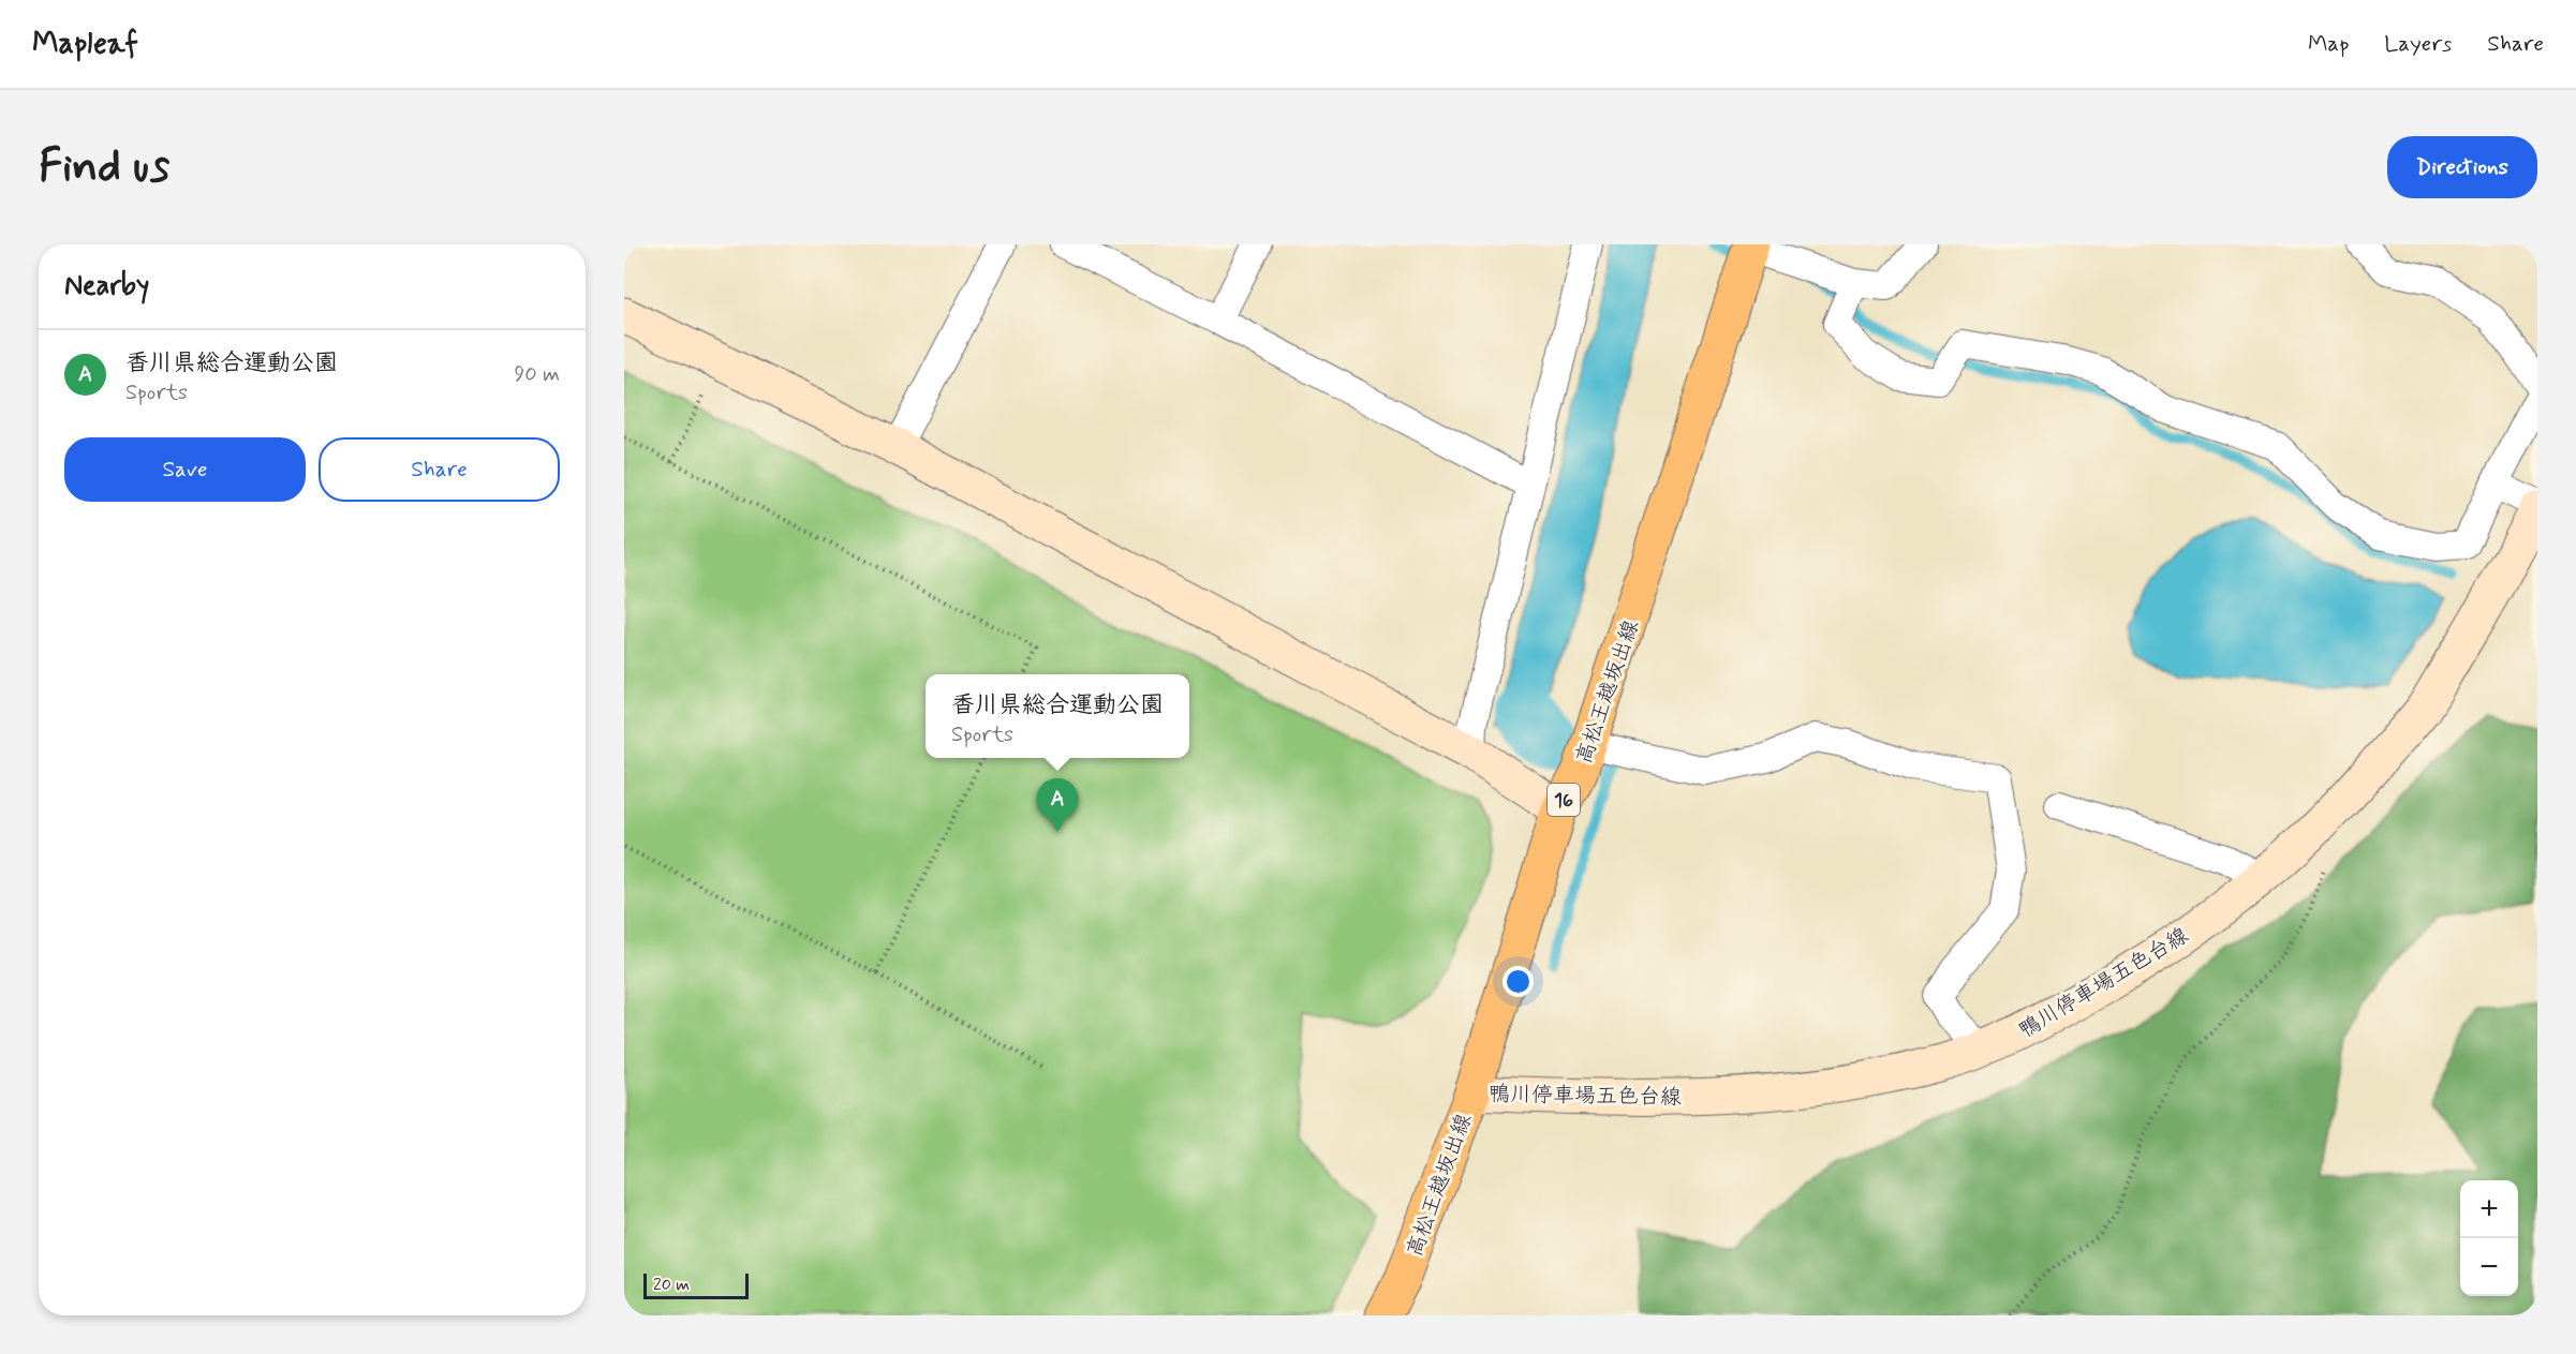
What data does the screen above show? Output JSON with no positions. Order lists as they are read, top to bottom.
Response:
{
  "streets": {
    "main road": ["高松王越坂出線", "16", "鴨川停車場五色台線"]
  },
  "crossings": [
    ["高松王越坂出線", "鴨川停車場五色台線"]
  ],
  "scale_bar": "20 m",
  "page": {
    "header": "Mapleaf",
    "nav": ["Map", "Layers", "Share"],
    "buttons": [
      "Directions",
      ["Save", "Share"]
    ],
    "title": "Find us",
    "heading": "Nearby",
    "list": [
      {
        "mark": "A",
        "name": "香川県総合運動公園",
        "note": "Sports",
        "value": "90 m"
      }
    ],
    "popup": ["香川県総合運動公園", "Sports"],
    "pins": "A",
    "map_buttons": ["+", "−"],
    "scale": "20 m"
  }
}
